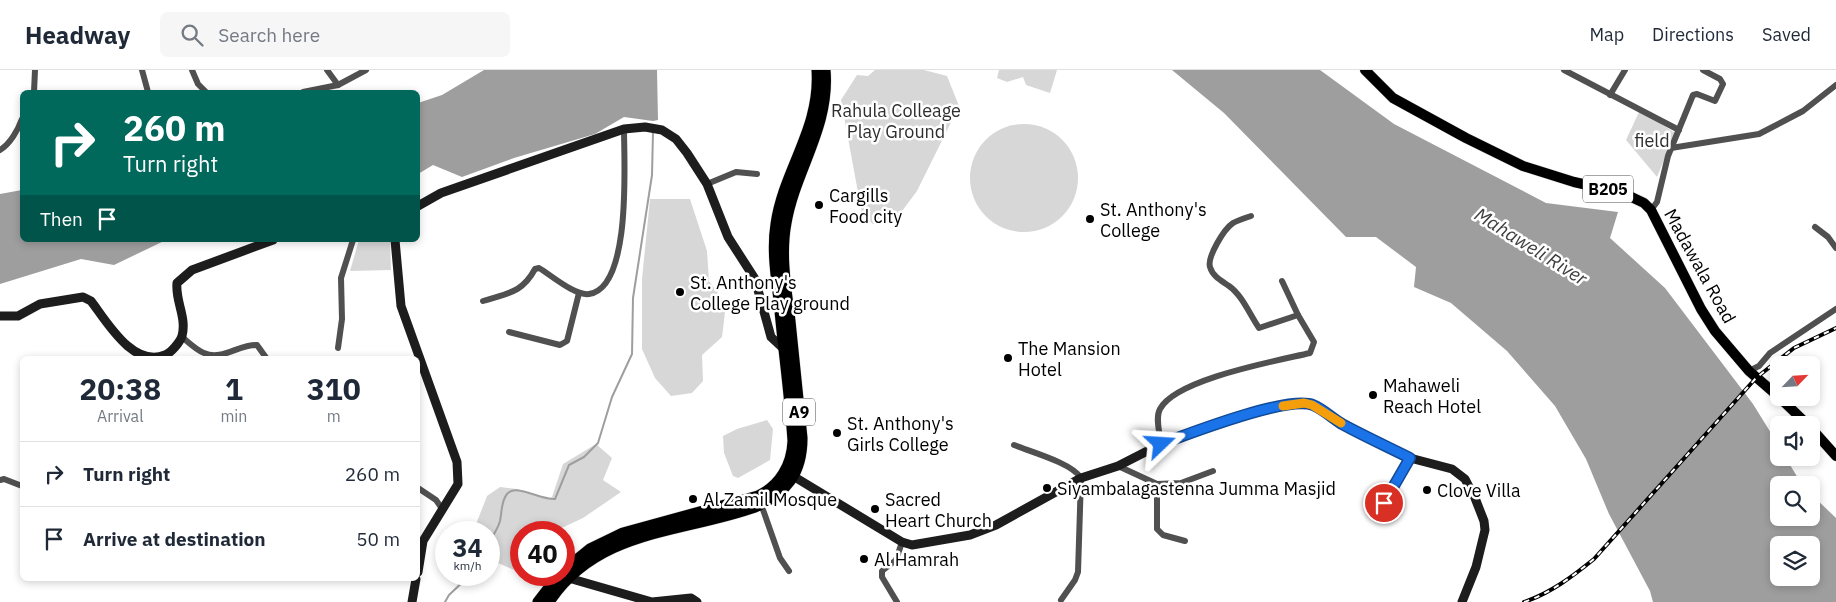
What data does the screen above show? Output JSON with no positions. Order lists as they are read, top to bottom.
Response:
{
  "streets": {
    "highway": ["A9"],
    "main road": ["B205", "Madawala Road"]
  },
  "water": ["Mahaweli River"],
  "parks": ["Rahula Colleage Play Ground", "field"],
  "places": [
    "Cargills Food city",
    "St. Anthony's College",
    "St. Anthony's College Play ground",
    "The Mansion Hotel",
    "Mahaweli Reach Hotel",
    "St. Anthony's Girls College",
    "Siyambalagastenna Jumma Masjid",
    "Clove Villa",
    "Al Zamil Mosque",
    "Sacred Heart Church",
    "Al Hamrah"
  ],
  "north": "top right",
  "page": {
    "header": "Headway",
    "search": "Search here",
    "nav": ["Map", "Directions", "Saved"],
    "turn": ["260 m", "Turn right"],
    "then": "Then",
    "eta": [
      "20:38",
      "Arrival",
      "1",
      "min",
      "310",
      "m"
    ],
    "list": [
      {
        "name": "Turn right",
        "value": "260 m"
      },
      {
        "name": "Arrive at destination",
        "value": "50 m"
      }
    ],
    "speed": "34 km/h",
    "limit": "40"
  }
}
